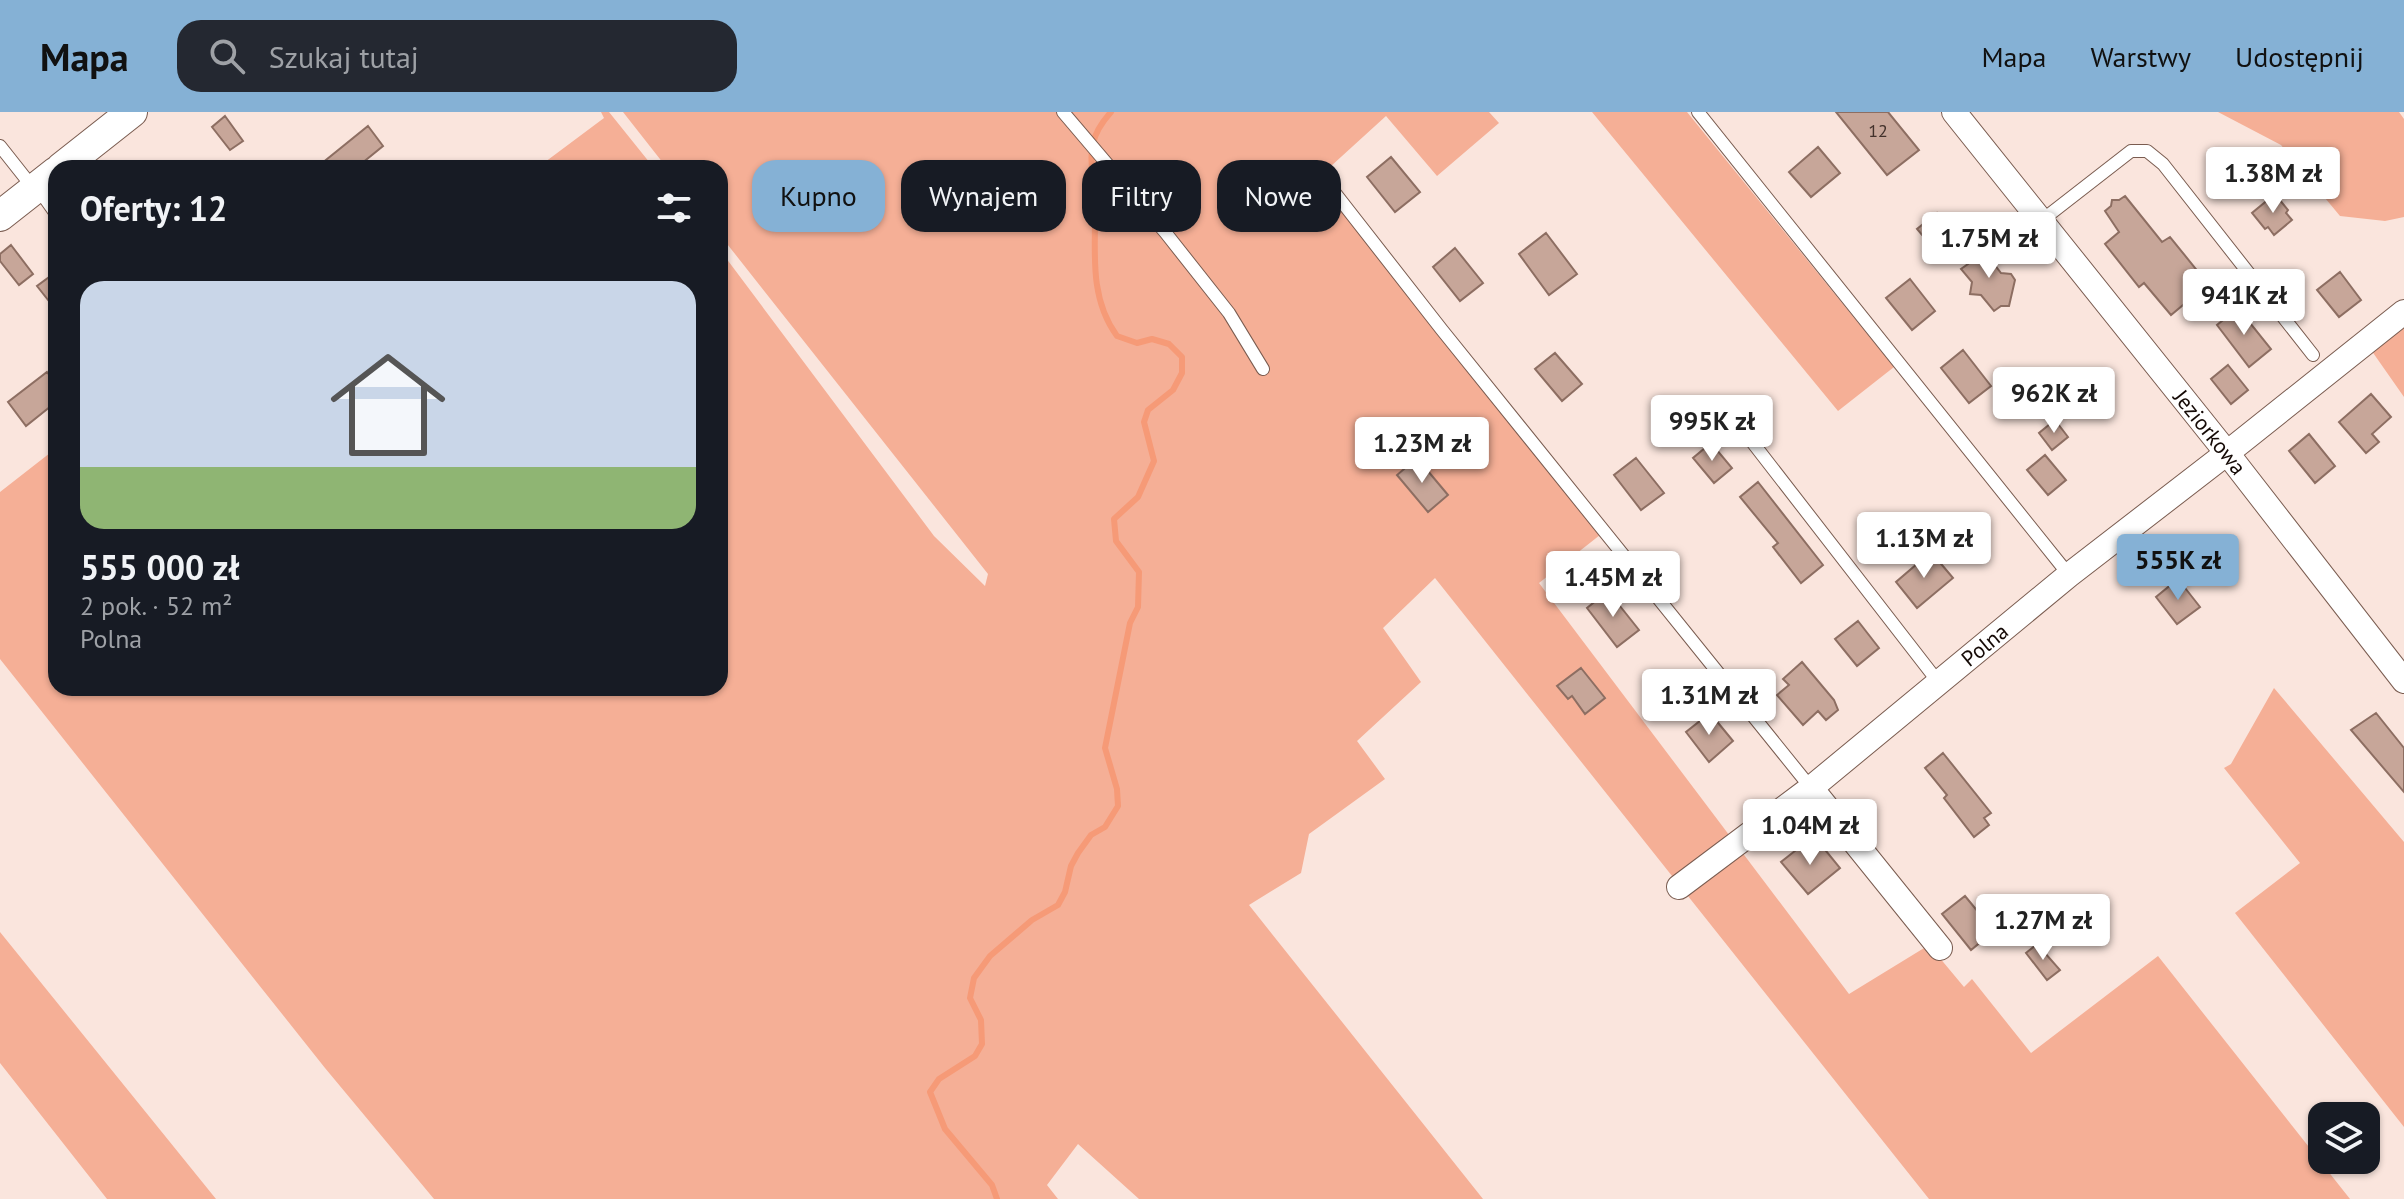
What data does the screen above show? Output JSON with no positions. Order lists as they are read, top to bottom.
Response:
{
  "streets": {
    "street": ["Jeziorkowa", "Polna"]
  },
  "crossings": [
    ["Jeziorkowa", "Polna"]
  ],
  "house_numbers": ["12"],
  "page": {
    "header": "Mapa",
    "search": "Szukaj tutaj",
    "nav": ["Mapa", "Warstwy", "Udostępnij"],
    "price": [
      "1.38M zł",
      "1.75M zł",
      "941K zł",
      "962K zł",
      "995K zł",
      "1.23M zł",
      "1.13M zł",
      "555K zł",
      "1.45M zł",
      "1.31M zł",
      "1.04M zł",
      "1.27M zł"
    ],
    "chip": [
      "Kupno",
      "Wynajem",
      "Filtry",
      "Nowe"
    ],
    "heading": "Oferty: 12",
    "list": [
      {
        "name": "555 000 zł",
        "note": "2 pok. · 52 m² · Polna"
      }
    ]
  }
}
